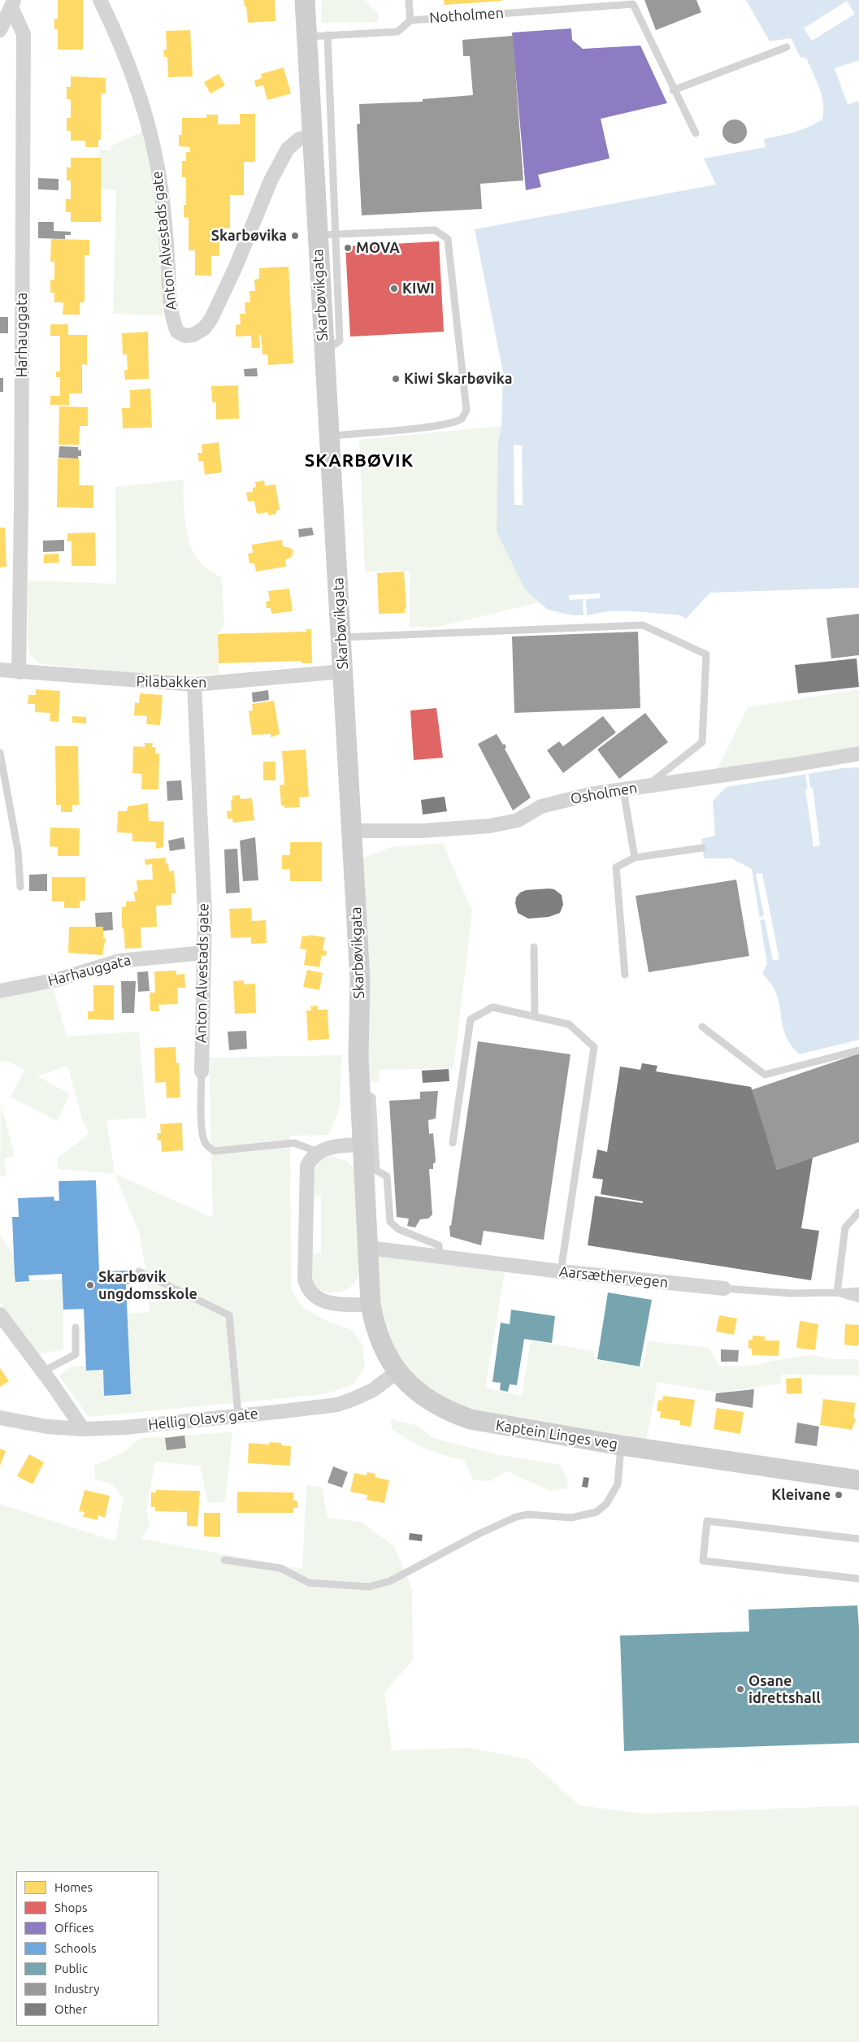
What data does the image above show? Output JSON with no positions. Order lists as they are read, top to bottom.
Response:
{
  "streets": {
    "main road": ["Skarbøvikgata", "Kaptein Linges veg"],
    "street": [
      "Anton Alvestads gate",
      "Harhauggata",
      "Pilabakken",
      "Osholmen",
      "Aarsæthervegen",
      "Hellig Olavs gate"
    ],
    "lane": ["Notholmen"]
  },
  "crossings": [
    ["Notholmen", "Skarbøvikgata"],
    ["Anton Alvestads gate", "Skarbøvikgata"],
    ["Anton Alvestads gate", "Harhauggata"],
    ["Anton Alvestads gate", "Pilabakken"],
    ["Skarbøvikgata", "Pilabakken"],
    ["Skarbøvikgata", "Osholmen"],
    ["Skarbøvikgata", "Aarsæthervegen"],
    ["Skarbøvikgata", "Kaptein Linges veg"],
    ["Harhauggata", "Pilabakken"],
    ["Aarsæthervegen", "Kaptein Linges veg"],
    ["Hellig Olavs gate", "Kaptein Linges veg"]
  ],
  "districts": ["SKARBØVIK"],
  "places": [
    "Skarbøvika",
    "MOVA",
    "KIWI",
    "Kiwi Skarbøvika",
    "Skarbøvik ungdomsskole",
    "Kleivane",
    "Osane idrettshall"
  ],
  "legend": [
    "Homes",
    "Shops",
    "Offices",
    "Schools",
    "Public",
    "Industry",
    "Other"
  ]
}
